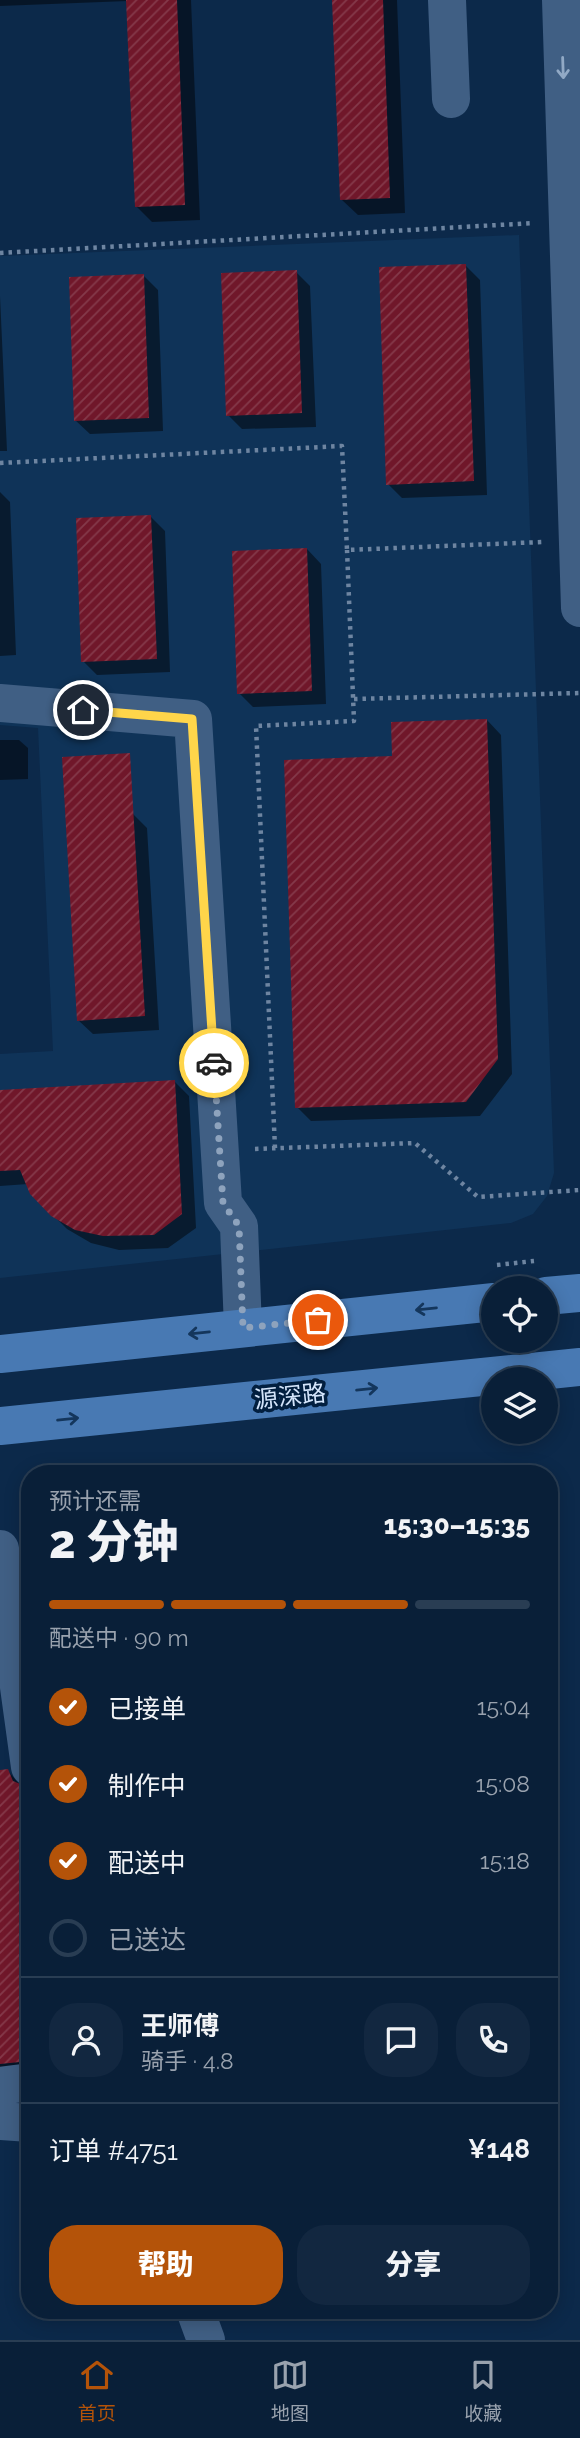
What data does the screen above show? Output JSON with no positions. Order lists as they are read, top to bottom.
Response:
{
  "streets": {
    "main road": ["源深路"]
  },
  "page": {
    "heading": ["2 分钟", "预计还需", "15:30–15:35"],
    "panel": [
      "王师傅",
      "骑手 · 4.8",
      "订单 #4751",
      "¥148"
    ],
    "bar": "配送中 · 90 m",
    "list": [
      ["已接单", "15:04"],
      ["制作中", "15:08"],
      ["配送中", "15:18"],
      "已送达"
    ],
    "buttons": ["帮助", "分享"],
    "tabs": ["首页", "地图", "收藏"]
  }
}
